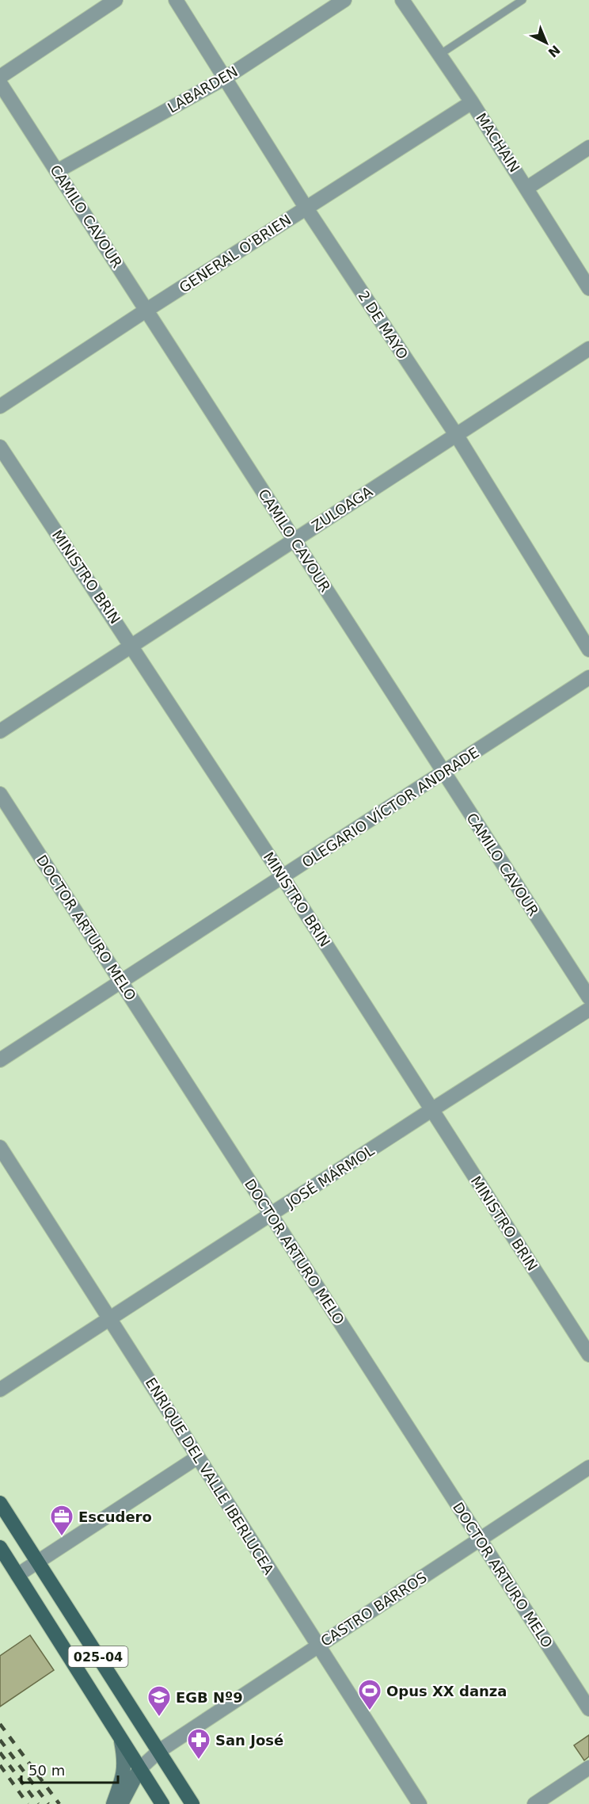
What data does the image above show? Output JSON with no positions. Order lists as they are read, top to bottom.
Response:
{
  "streets": {
    "main road": ["025-04"],
    "street": [
      "LABARDEN",
      "MACHAIN",
      "CAMILO CAVOUR",
      "GENERAL O'BRIEN",
      "2 DE MAYO",
      "ZULOAGA",
      "MINISTRO BRIN",
      "OLEGARIO VÍCTOR ANDRADE",
      "DOCTOR ARTURO MELO",
      "JOSÉ MÁRMOL",
      "ENRIQUE DEL VALLE IBERLUCEA",
      "CASTRO BARROS"
    ]
  },
  "crossings": [
    ["LABARDEN", "CAMILO CAVOUR"],
    ["LABARDEN", "2 DE MAYO"],
    ["MACHAIN", "GENERAL O'BRIEN"],
    ["CAMILO CAVOUR", "GENERAL O'BRIEN"],
    ["CAMILO CAVOUR", "ZULOAGA"],
    ["CAMILO CAVOUR", "OLEGARIO VÍCTOR ANDRADE"],
    ["GENERAL O'BRIEN", "2 DE MAYO"],
    ["2 DE MAYO", "ZULOAGA"],
    ["ZULOAGA", "MINISTRO BRIN"],
    ["MINISTRO BRIN", "OLEGARIO VÍCTOR ANDRADE"],
    ["MINISTRO BRIN", "JOSÉ MÁRMOL"],
    ["OLEGARIO VÍCTOR ANDRADE", "DOCTOR ARTURO MELO"],
    ["DOCTOR ARTURO MELO", "JOSÉ MÁRMOL"],
    ["DOCTOR ARTURO MELO", "CASTRO BARROS"],
    ["JOSÉ MÁRMOL", "ENRIQUE DEL VALLE IBERLUCEA"],
    ["ENRIQUE DEL VALLE IBERLUCEA", "CASTRO BARROS"],
    ["CASTRO BARROS", "025-04"]
  ],
  "places": {
    "office": ["Escudero"],
    "sports": ["Opus XX danza"],
    "school or university": ["EGB Nº9"],
    "pharmacy": ["San José"]
  },
  "scale_bar": "50 m",
  "north": "bottom right"
}
